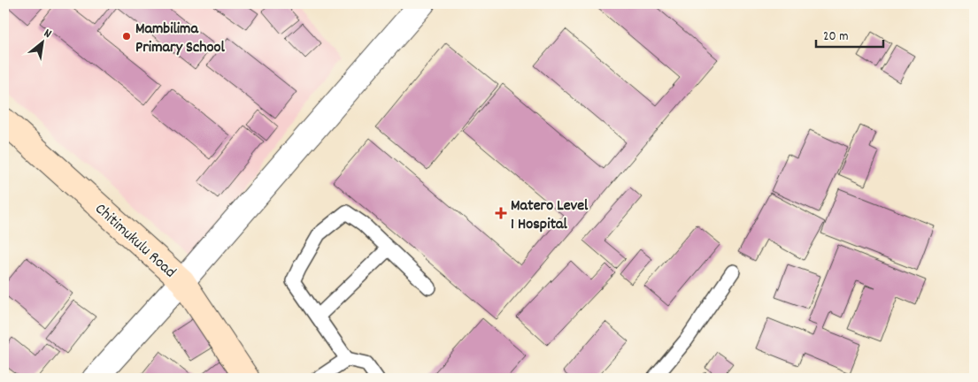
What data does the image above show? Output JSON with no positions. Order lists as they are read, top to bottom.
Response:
{
  "streets": {
    "street": ["Chitimukulu Road"]
  },
  "places": {
    "other": ["Mambilima Primary School"],
    "health": ["Matero Level 1 Hospital"]
  },
  "scale_bar": "20 m",
  "north": "top right"
}
